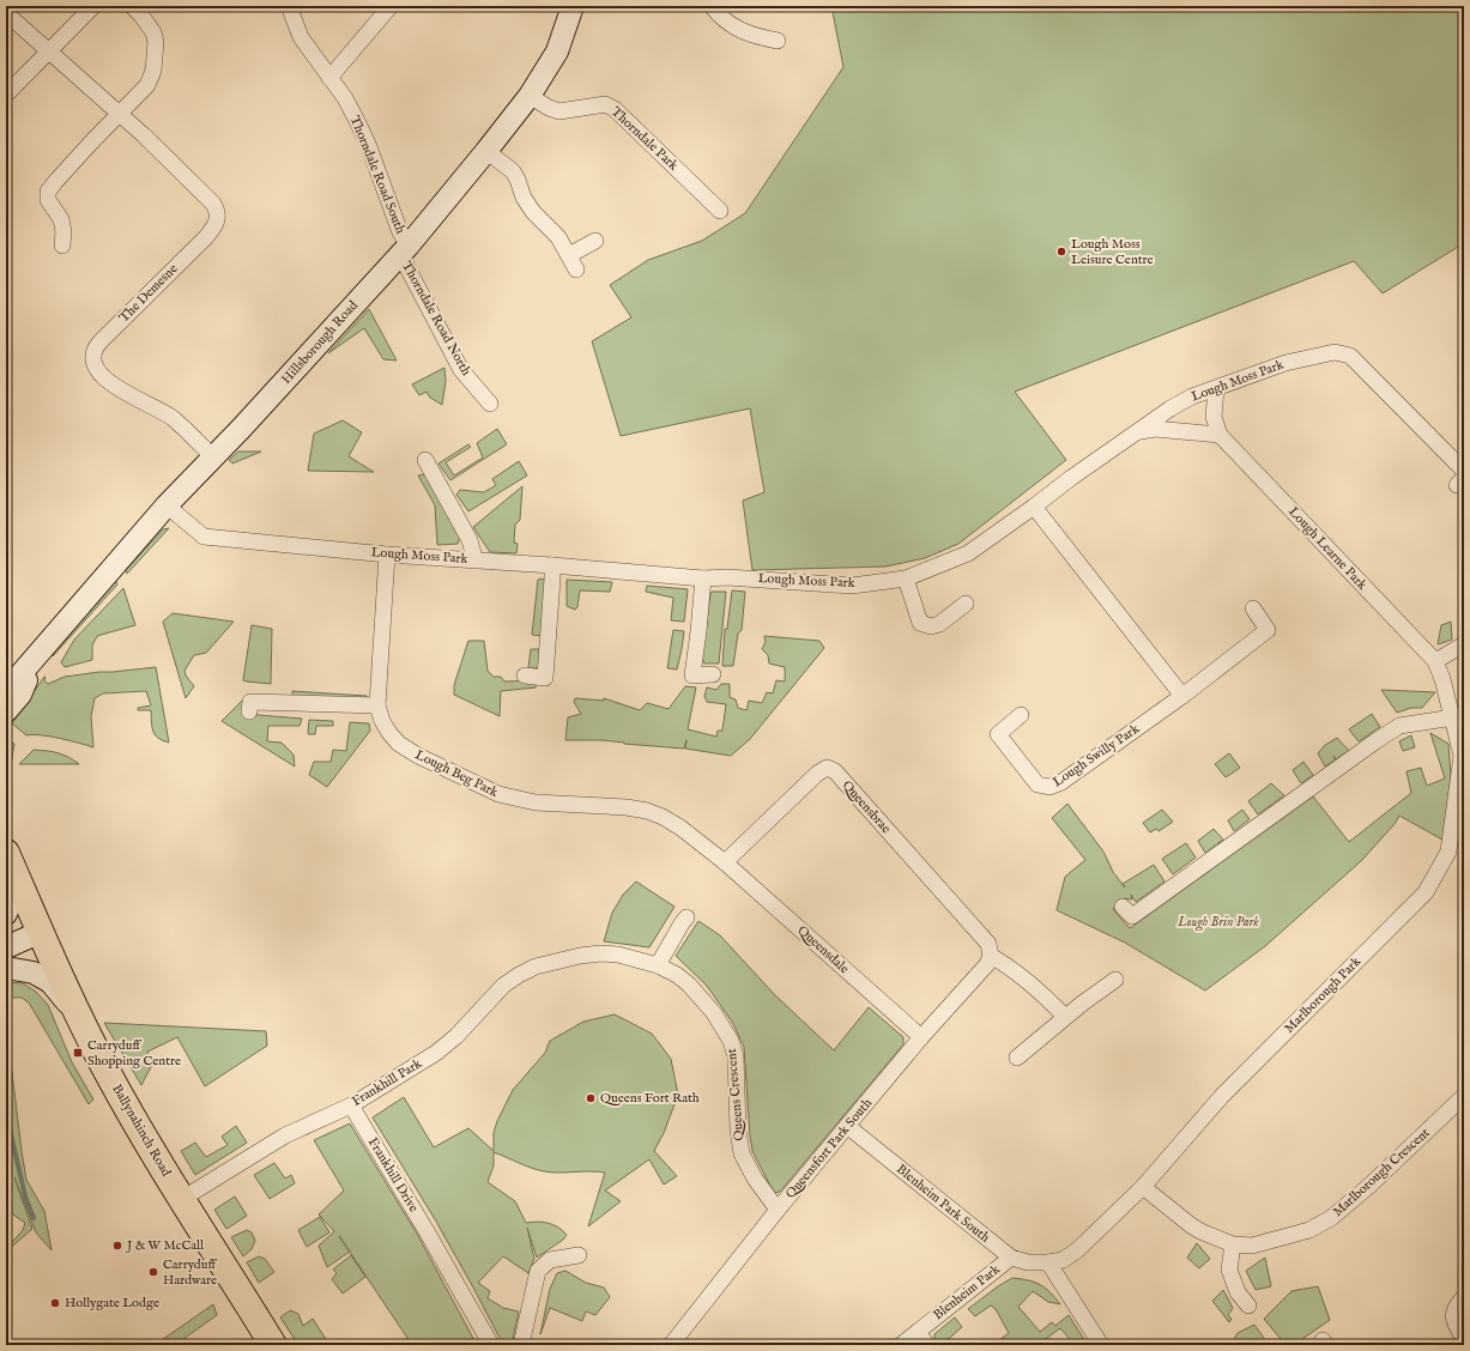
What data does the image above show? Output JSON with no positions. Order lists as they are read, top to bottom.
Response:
{
  "streets": {
    "highway": ["Ballynahinch Road"],
    "main road": ["Hillsborough Road"],
    "street": [
      "Thorndale Park",
      "Thorndale Road South",
      "The Demesne",
      "Thorndale Road North",
      "Lough Moss Park",
      "Lough Learne Park",
      "Lough Swilly Park",
      "Lough Beg Park",
      "Queensbrae",
      "Queensdale",
      "Marlborough Park",
      "Frankhill Park",
      "Queens Crescent",
      "Queensfort Park South",
      "Marlborough Crescent",
      "Frankhill Drive",
      "Blenheim Park South",
      "Blenheim Park"
    ]
  },
  "crossings": [
    ["Thorndale Park", "Hillsborough Road"],
    ["Thorndale Road South", "Thorndale Road North"],
    ["Thorndale Road South", "Hillsborough Road"],
    ["The Demesne", "Hillsborough Road"],
    ["Thorndale Road North", "Hillsborough Road"],
    ["Hillsborough Road", "Lough Moss Park"],
    ["Lough Moss Park", "Lough Beg Park"],
    ["Lough Learne Park", "Marlborough Park"],
    ["Lough Beg Park", "Queensbrae"],
    ["Lough Beg Park", "Queensdale"],
    ["Queensbrae", "Queensdale"],
    ["Queensbrae", "Queensfort Park South"],
    ["Queensdale", "Queensfort Park South"],
    ["Marlborough Park", "Marlborough Crescent"],
    ["Marlborough Park", "Blenheim Park South"],
    ["Frankhill Park", "Queens Crescent"],
    ["Frankhill Park", "Ballynahinch Road"],
    ["Frankhill Park", "Frankhill Drive"],
    ["Queens Crescent", "Queensfort Park South"],
    ["Queensfort Park South", "Blenheim Park South"],
    ["Blenheim Park South", "Blenheim Park"]
  ],
  "parks": ["Lough Brin Park"],
  "places": {
    "other": [
      "Lough Moss Leisure Centre",
      "Queens Fort Rath",
      "J & W McCall",
      "Carryduff Hardware",
      "Hollygate Lodge"
    ],
    "transit": ["Carryduff Shopping Centre"]
  }
}
